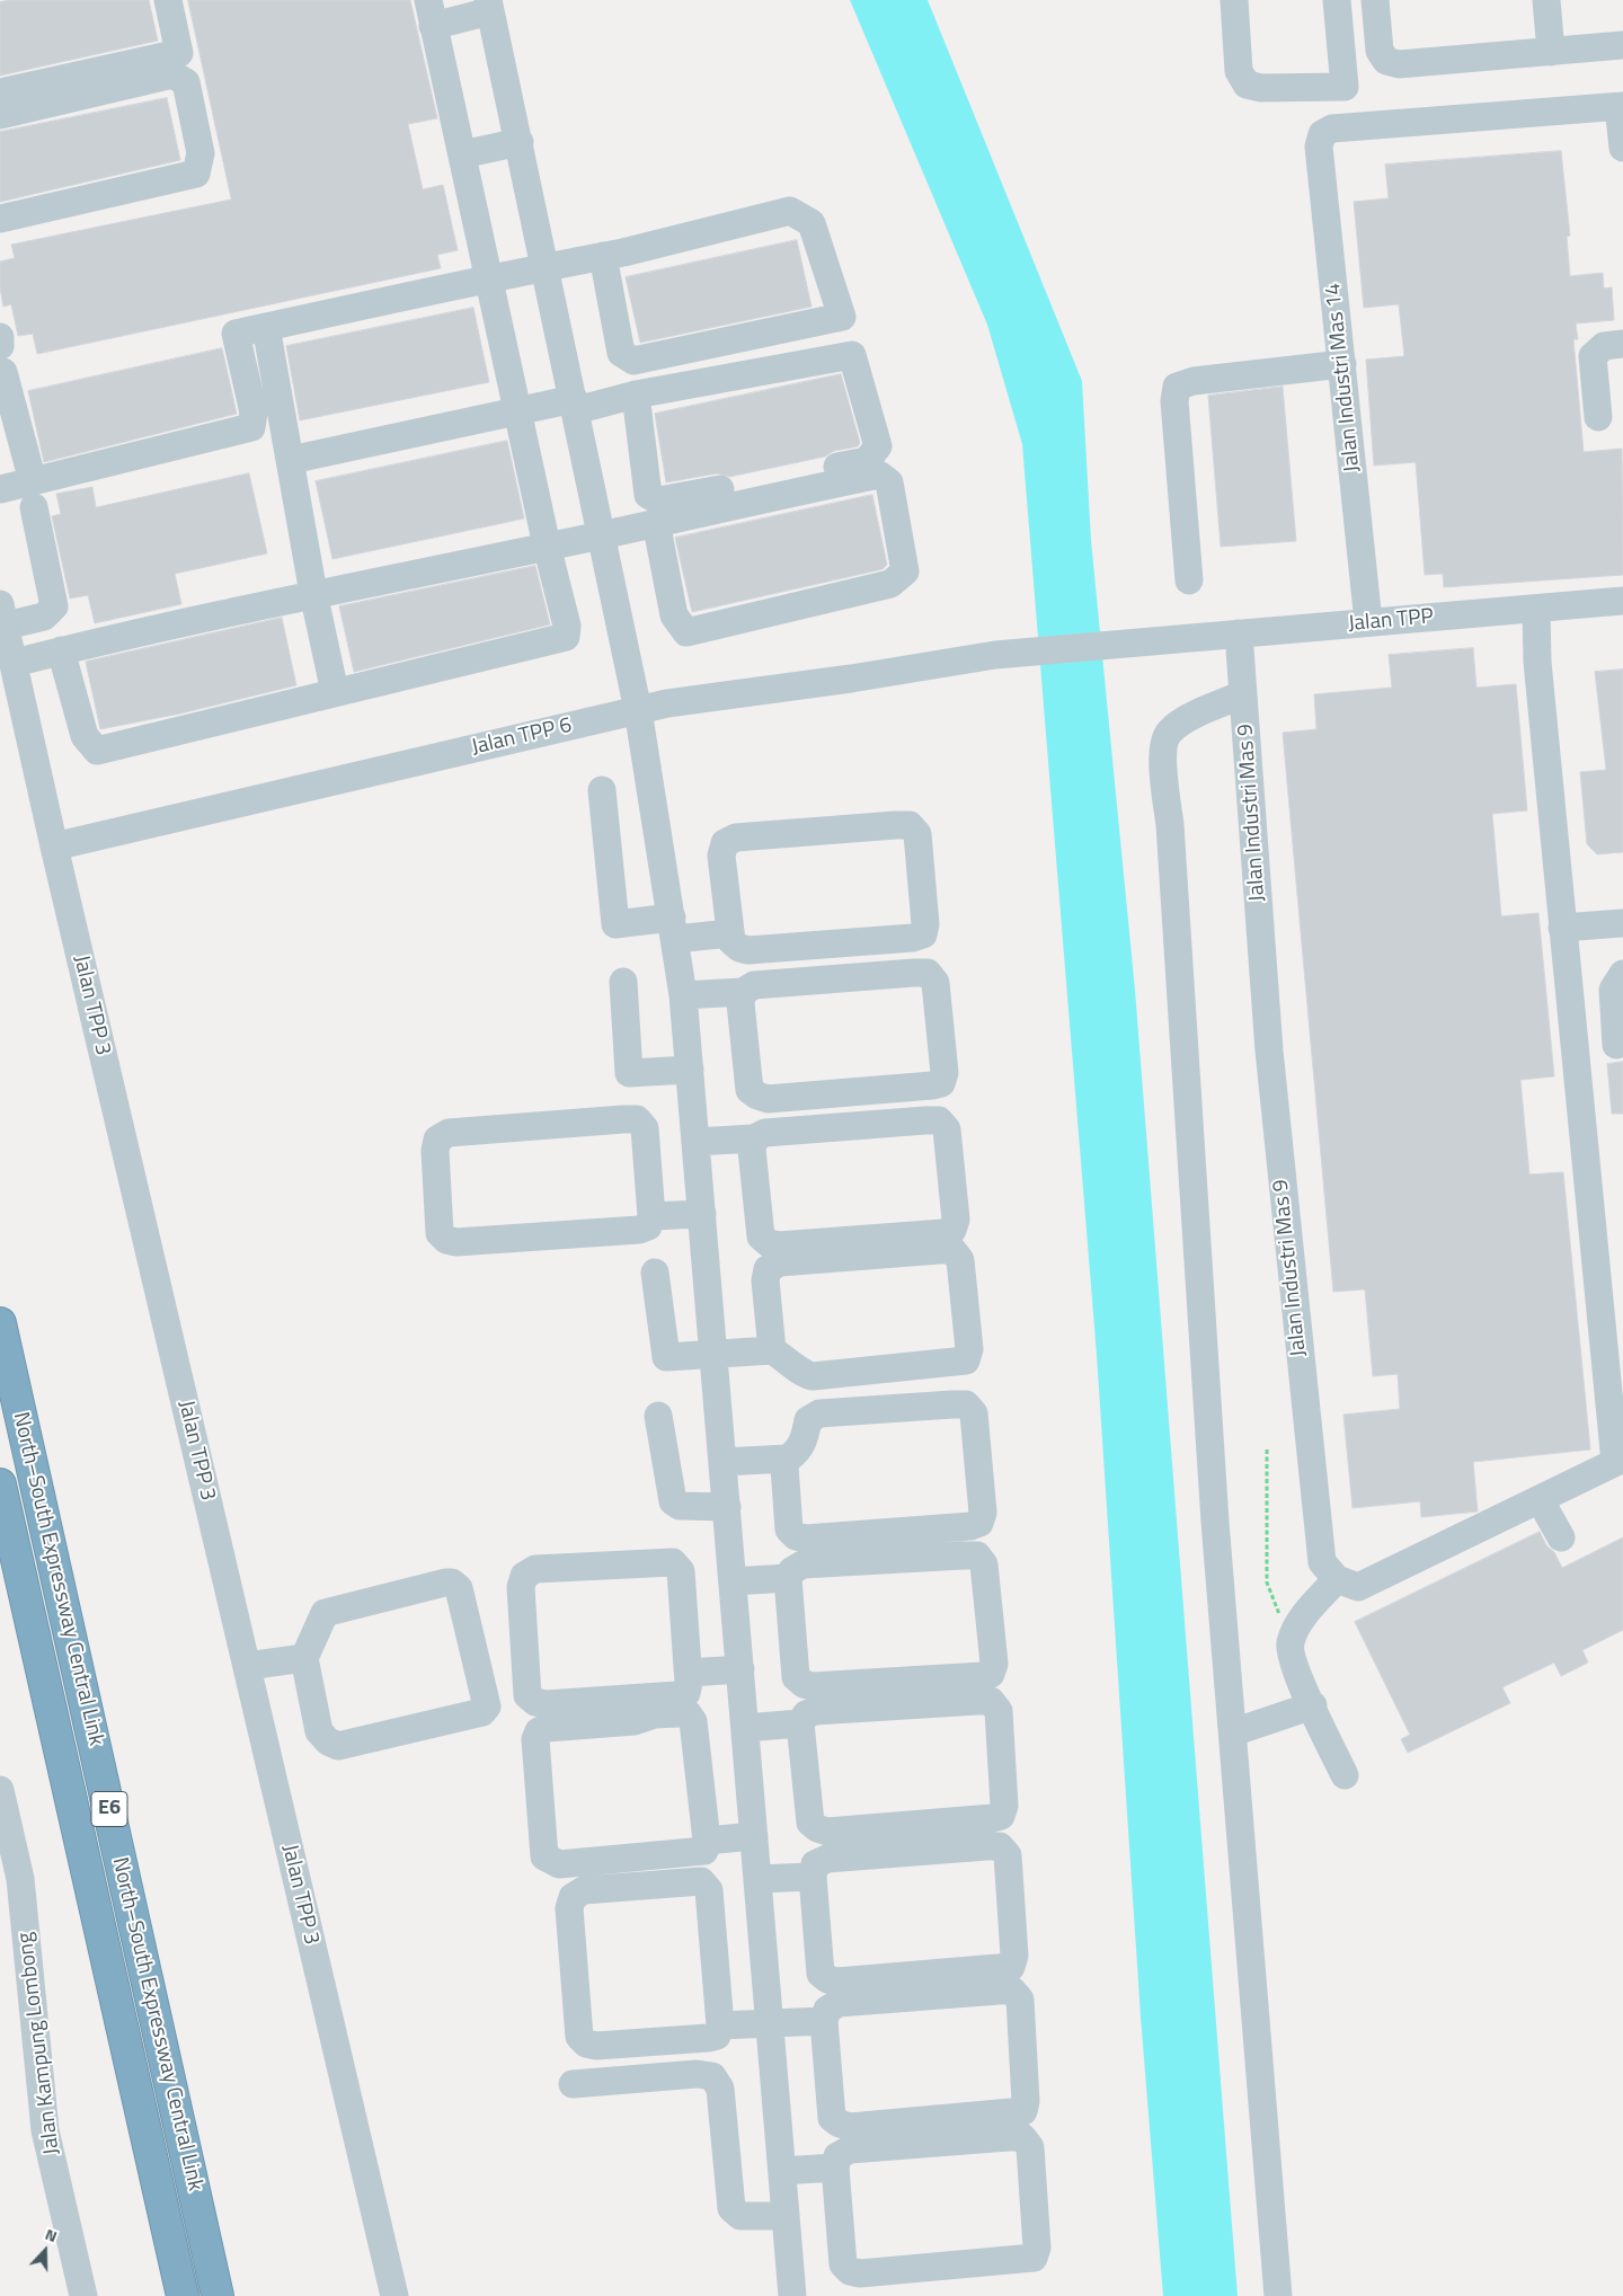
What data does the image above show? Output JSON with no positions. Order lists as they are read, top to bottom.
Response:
{
  "streets": {
    "highway": ["North–South Expressway Central Link", "E6"],
    "street": [
      "Jalan Industri Mas 14",
      "Jalan TPP",
      "Jalan TPP 6",
      "Jalan Industri Mas 9",
      "Jalan TPP 3",
      "Jalan Kampung Lombong"
    ]
  },
  "crossings": [
    ["Jalan Industri Mas 14", "Jalan TPP"],
    ["Jalan TPP", "Jalan TPP 6"],
    ["Jalan TPP", "Jalan Industri Mas 9"],
    ["Jalan TPP 6", "Jalan TPP 3"]
  ],
  "north": "top"
}
